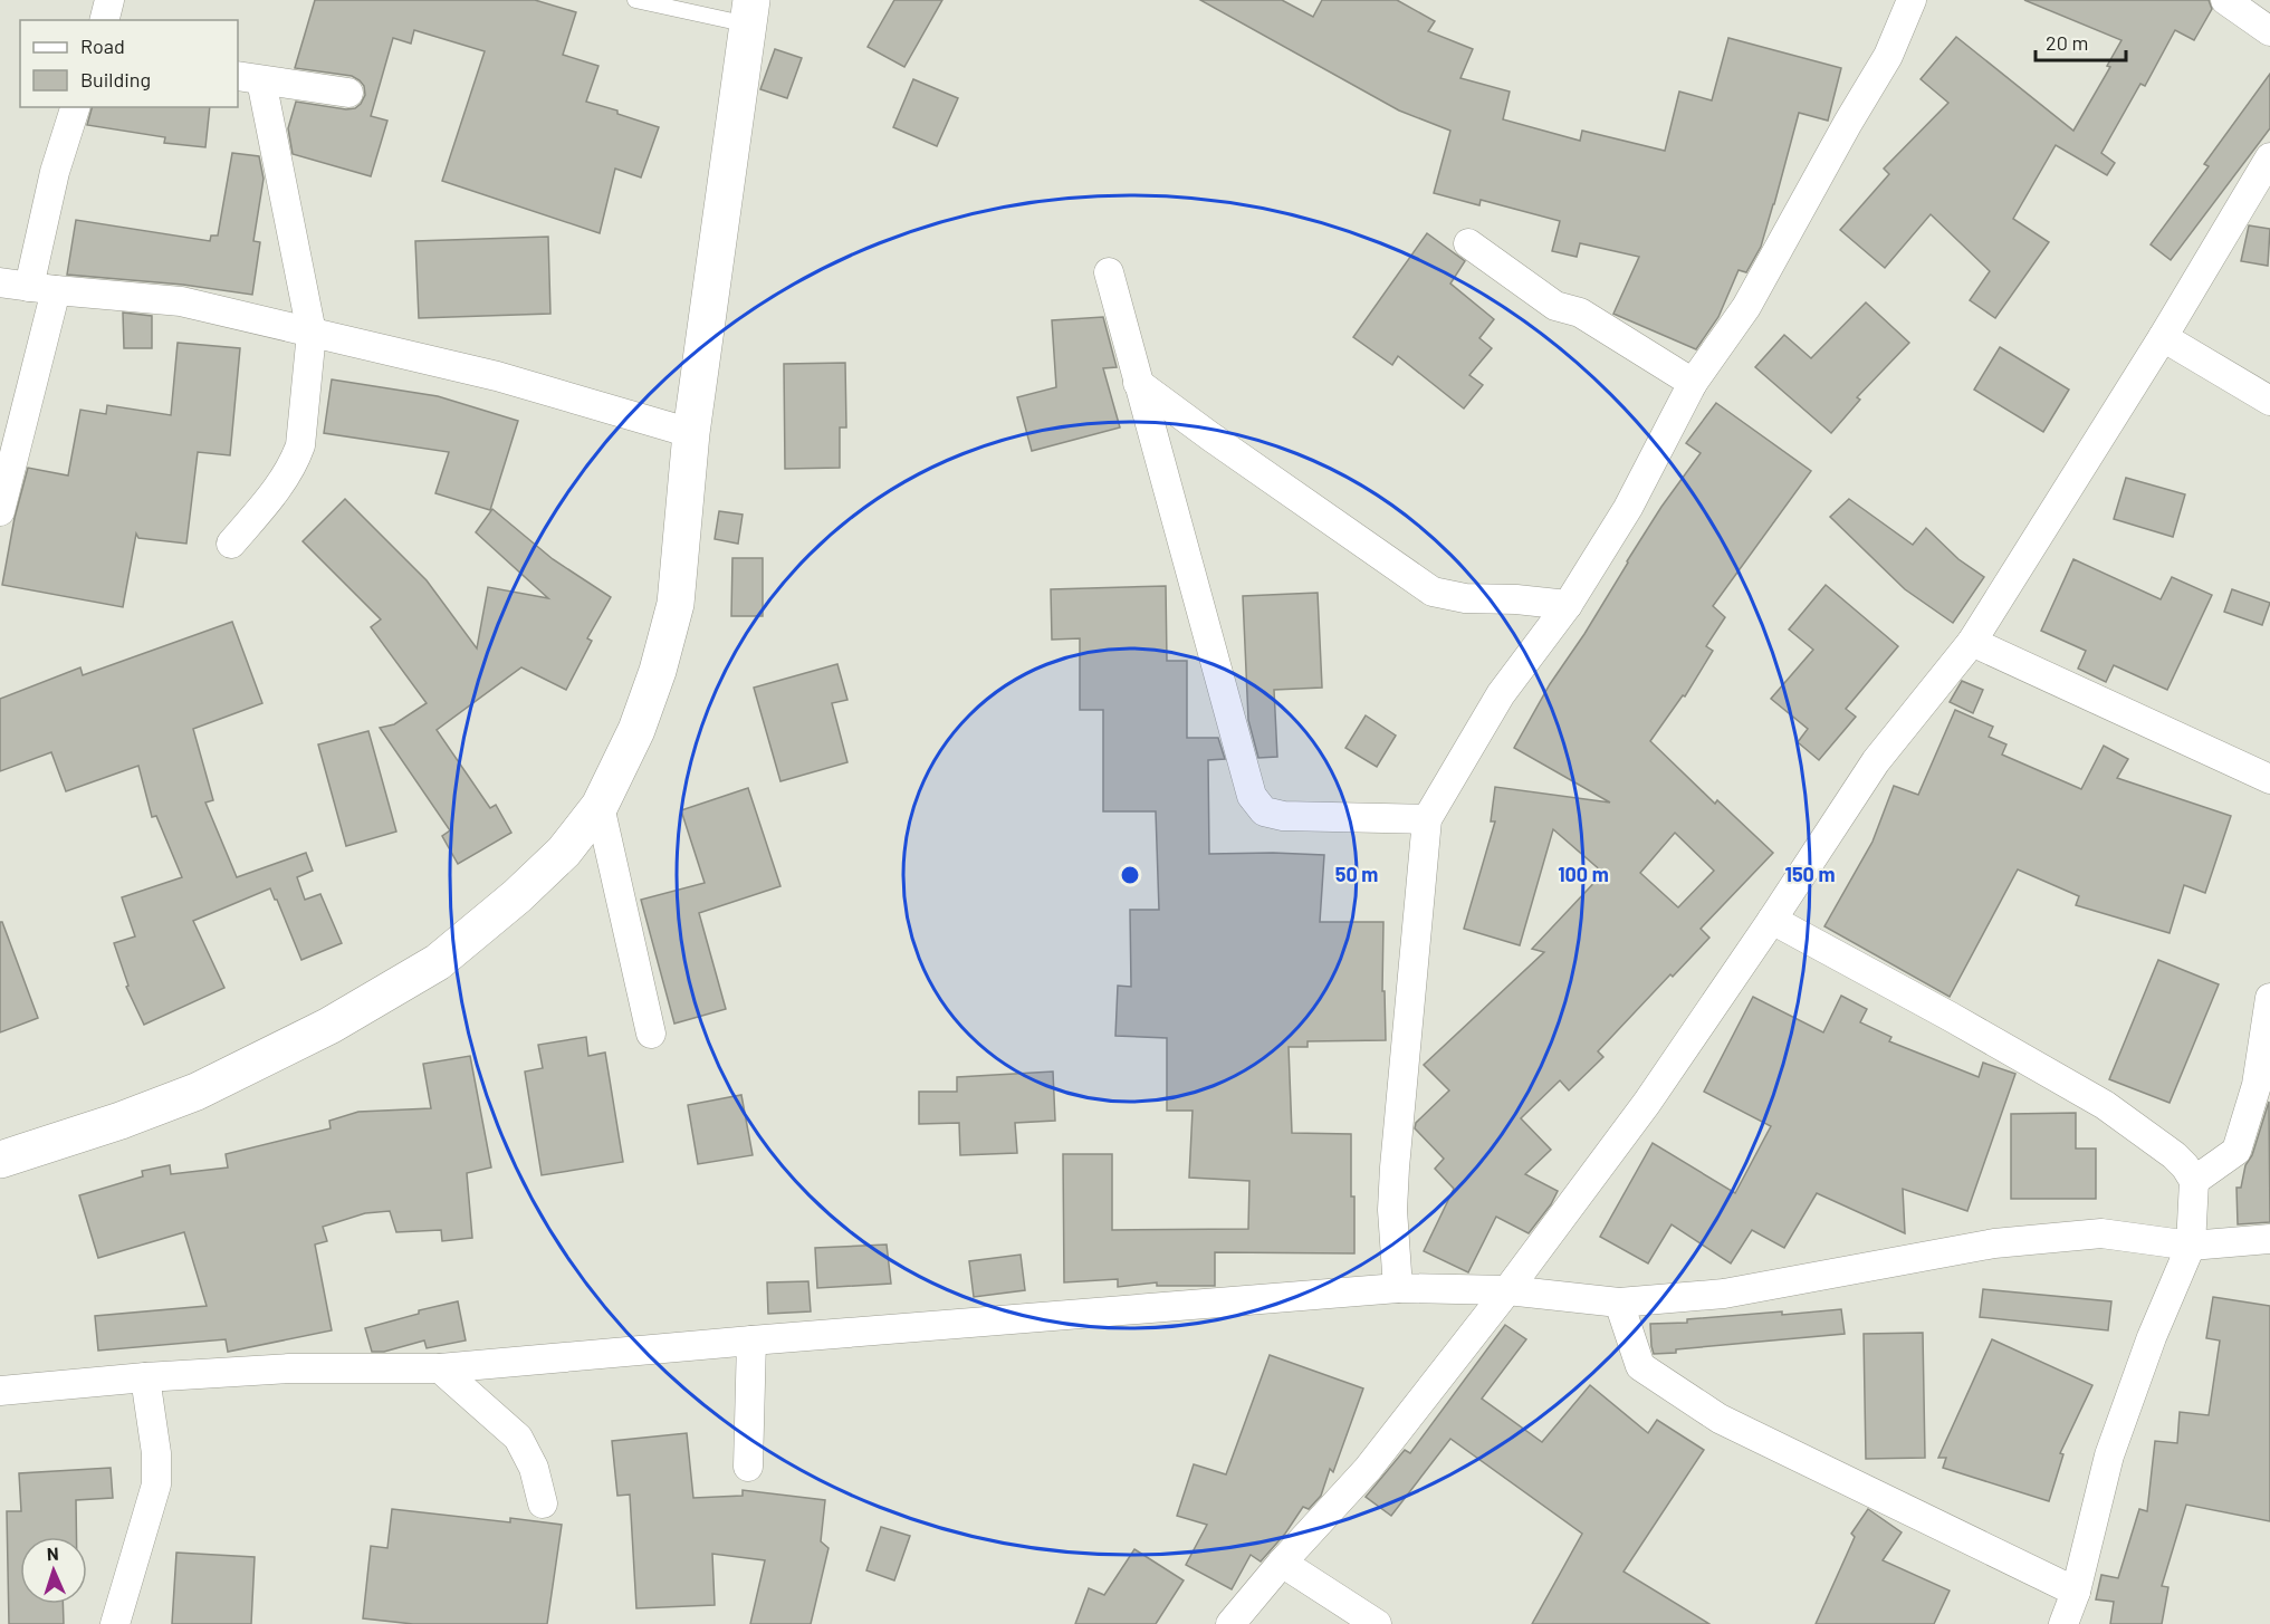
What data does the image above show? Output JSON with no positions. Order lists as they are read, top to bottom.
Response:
{
  "legend": ["Road", "Building"],
  "scale_bar": "20 m",
  "north": "top",
  "rings": ["50 m", "100 m", "150 m"]
}
